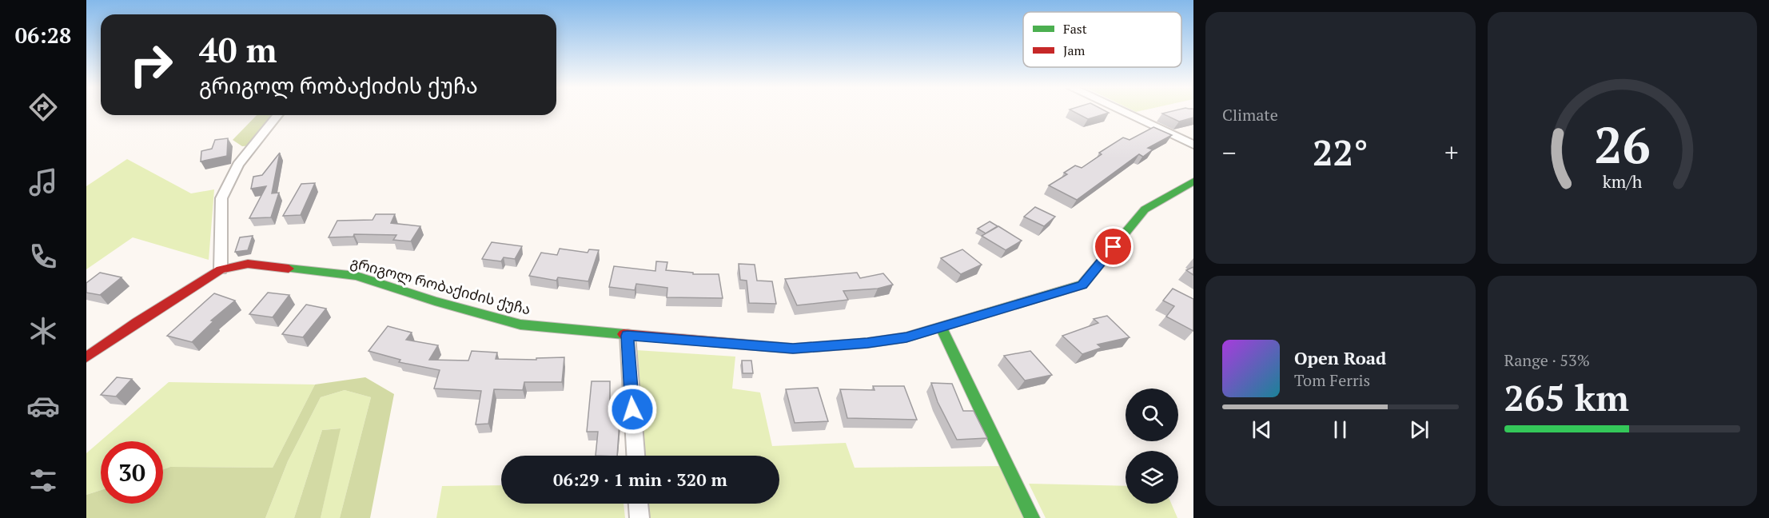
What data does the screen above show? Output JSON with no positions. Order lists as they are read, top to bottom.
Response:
{
  "streets": {
    "street": ["გრიგოლ რობაქიძის ქუჩა"]
  },
  "legend": ["Fast", "Jam"],
  "page": {
    "tabs": "06:28",
    "tile": [
      "Climate",
      ["Range · 53%", "265 km"]
    ],
    "turn": ["40 m", "გრიგოლ რობაქიძის ქუჩა"],
    "heat": ["−", "22°", "+"],
    "song": ["Open Road", "Tom Ferris"],
    "limit": "30",
    "trip": "06:29 · 1 min · 320 m",
    "gauge": ["26", "km/h"]
  }
}
